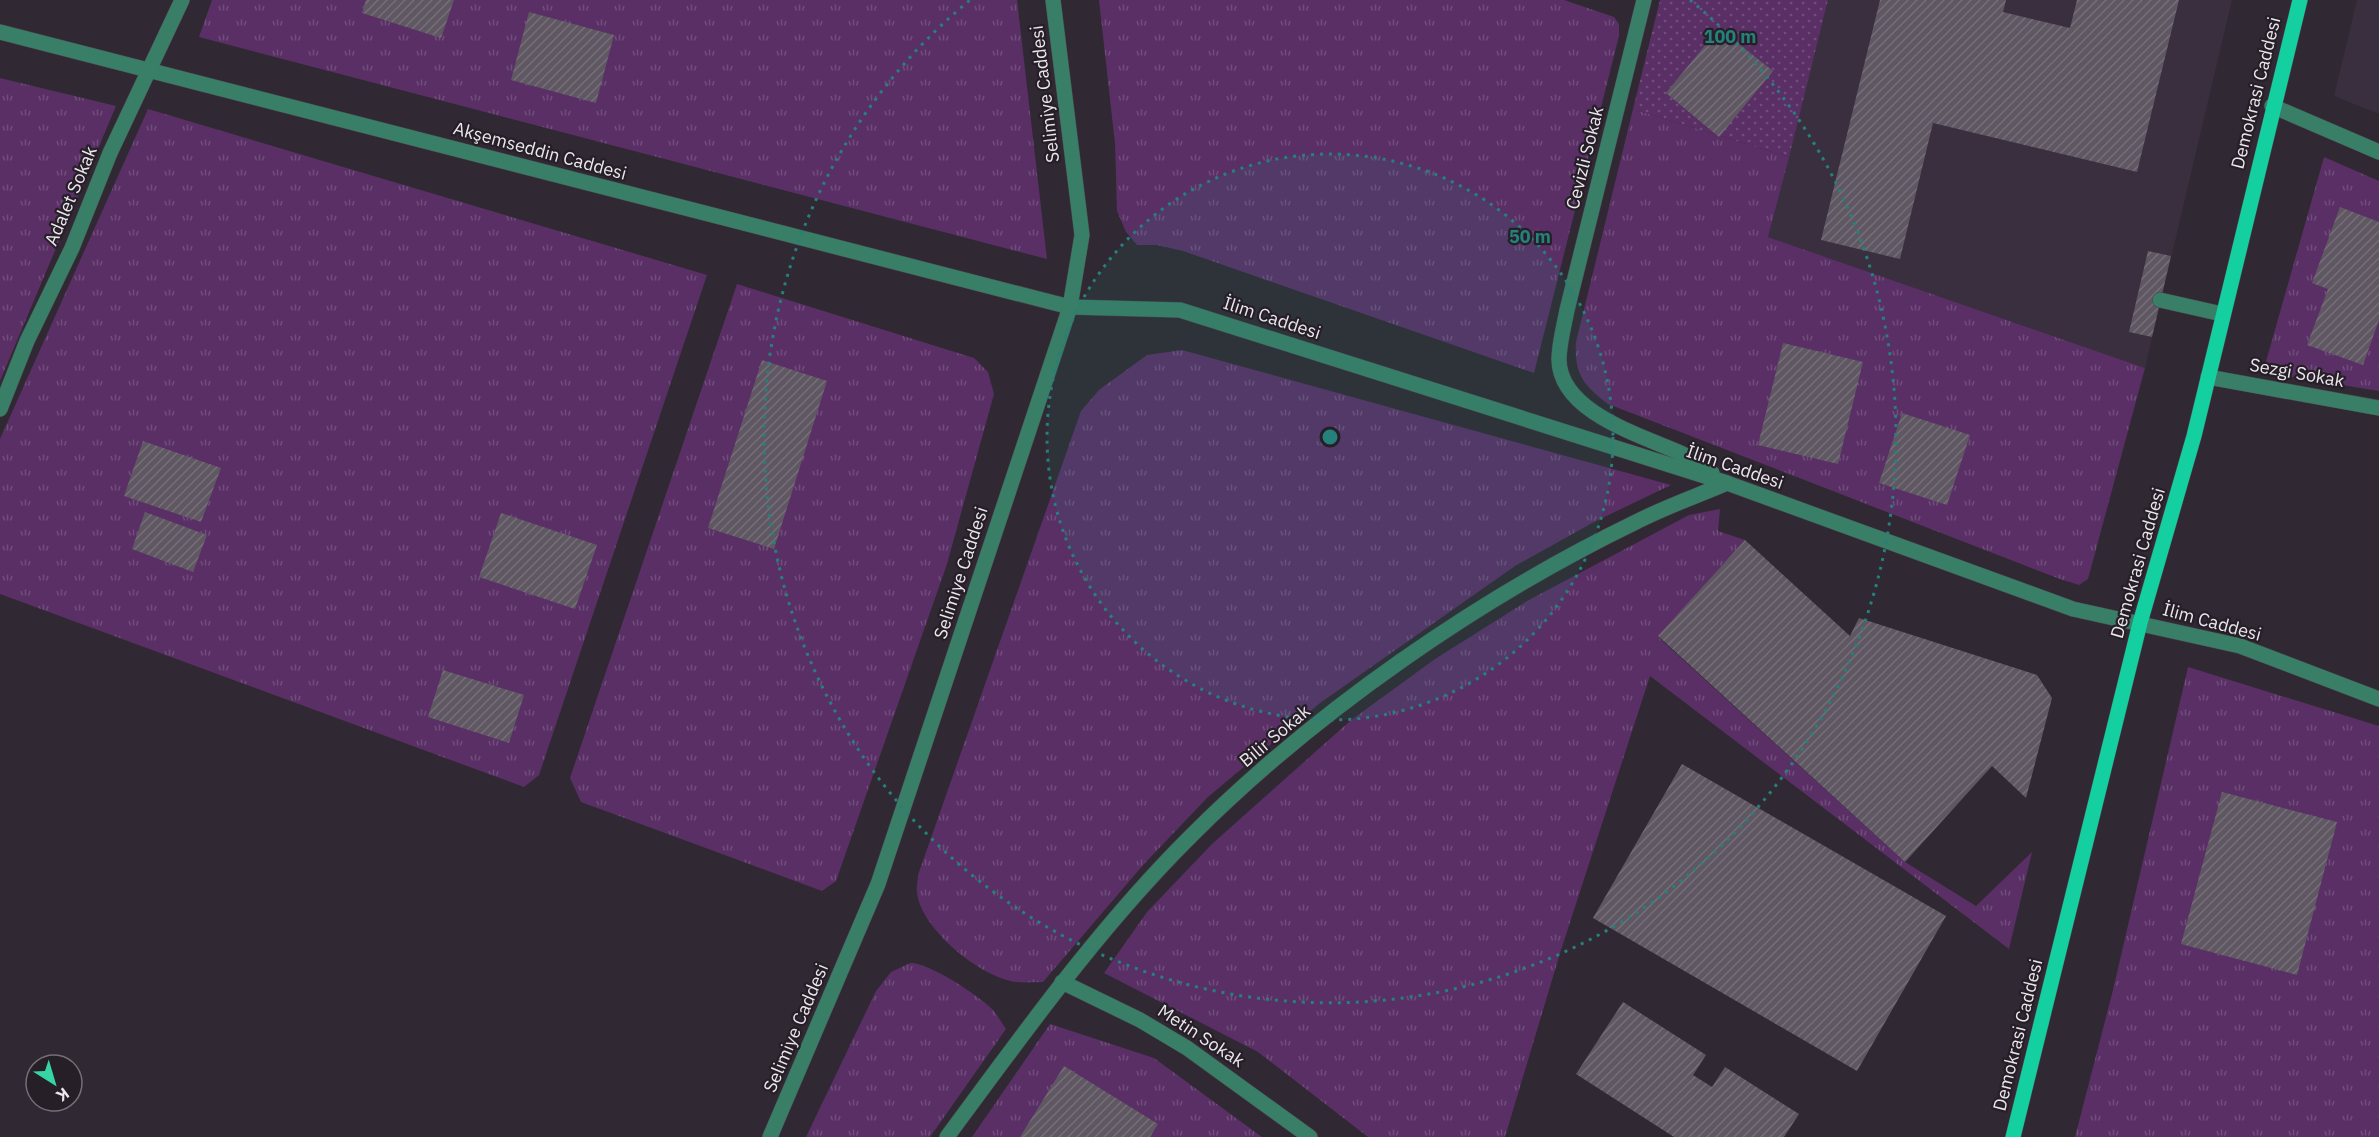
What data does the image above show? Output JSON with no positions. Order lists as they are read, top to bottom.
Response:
{
  "streets": {
    "main road": ["Demokrasi Caddesi"],
    "street": [
      "Selimiye Caddesi",
      "Akşemseddin Caddesi",
      "Cevizli Sokak",
      "Adalet Sokak",
      "İlim Caddesi",
      "Sezgi Sokak",
      "Bilir Sokak",
      "Metin Sokak"
    ]
  },
  "crossings": [
    ["Demokrasi Caddesi", "İlim Caddesi"],
    ["Demokrasi Caddesi", "Sezgi Sokak"],
    ["Selimiye Caddesi", "Akşemseddin Caddesi"],
    ["Selimiye Caddesi", "İlim Caddesi"],
    ["Akşemseddin Caddesi", "Adalet Sokak"],
    ["Akşemseddin Caddesi", "İlim Caddesi"],
    ["Cevizli Sokak", "İlim Caddesi"],
    ["Cevizli Sokak", "Bilir Sokak"],
    ["İlim Caddesi", "Bilir Sokak"],
    ["Bilir Sokak", "Metin Sokak"]
  ],
  "north": "bottom right",
  "rings": ["100 m", "50 m"]
}
